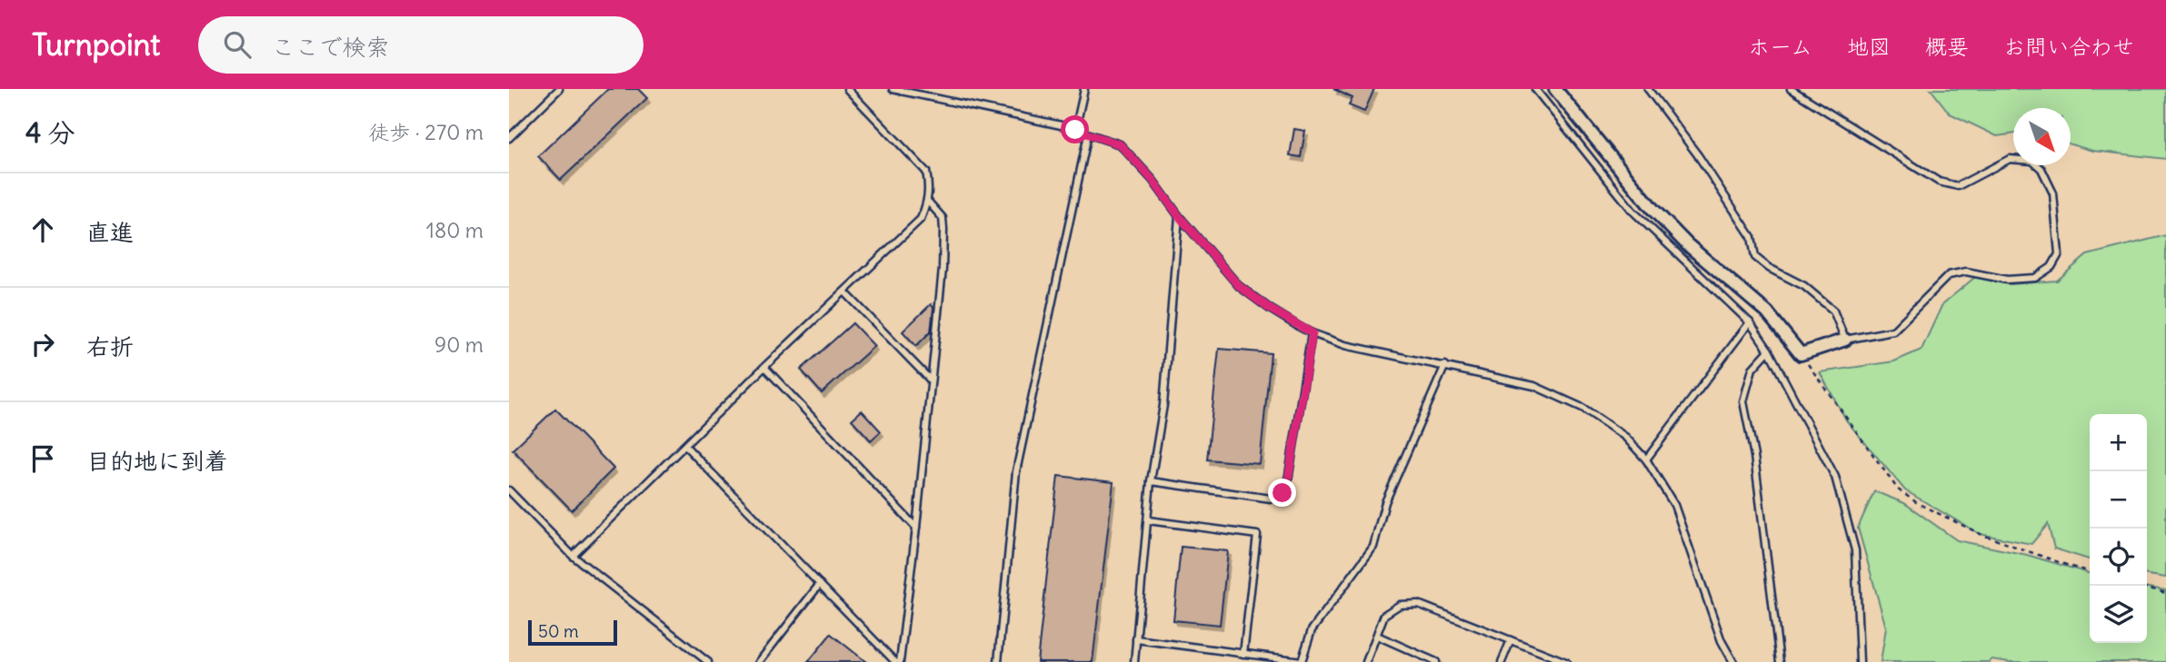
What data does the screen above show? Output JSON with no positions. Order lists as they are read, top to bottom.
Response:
{
  "scale_bar": "50 m",
  "north": "bottom right",
  "page": {
    "header": "Turnpoint",
    "search": "ここで検索",
    "nav": [
      "ホーム",
      "地図",
      "概要",
      "お問い合わせ"
    ],
    "heading": ["4 分", "徒歩 · 270 m"],
    "list": [
      ["直進", "180 m"],
      ["右折", "90 m"],
      "目的地に到着"
    ],
    "map_buttons": ["+", "−"],
    "scale": "50 m"
  }
}
